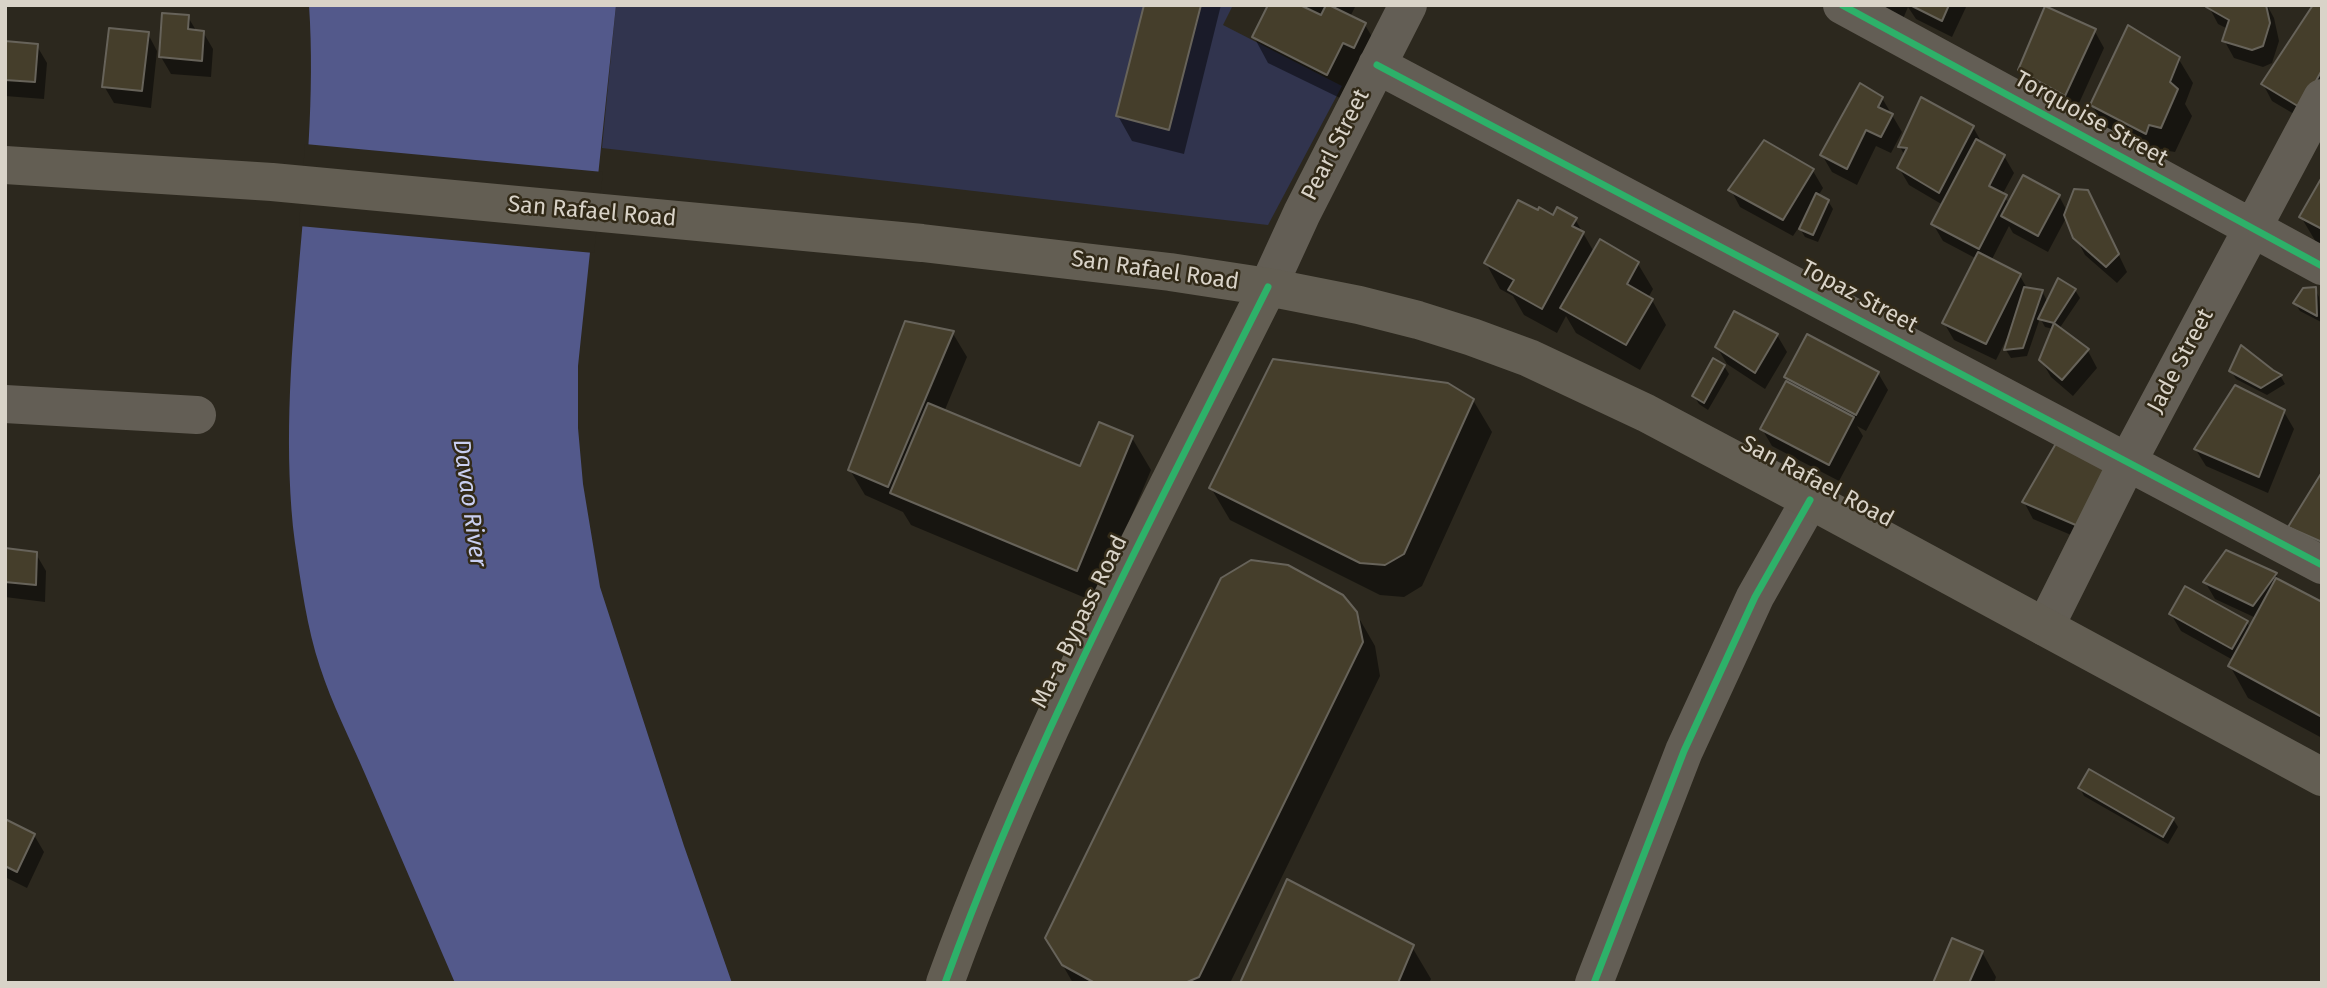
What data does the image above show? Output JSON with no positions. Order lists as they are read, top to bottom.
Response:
{
  "streets": {
    "main road": ["San Rafael Road", "Ma-a Bypass Road"],
    "street": [
      "Torquoise Street",
      "Pearl Street",
      "Topaz Street",
      "Jade Street"
    ]
  },
  "crossings": [
    ["Torquoise Street", "Jade Street"],
    ["Pearl Street", "San Rafael Road"],
    ["Pearl Street", "Topaz Street"],
    ["Pearl Street", "Ma-a Bypass Road"],
    ["San Rafael Road", "Jade Street"],
    ["San Rafael Road", "Ma-a Bypass Road"],
    ["Topaz Street", "Jade Street"]
  ],
  "water": ["Davao River"]
}
